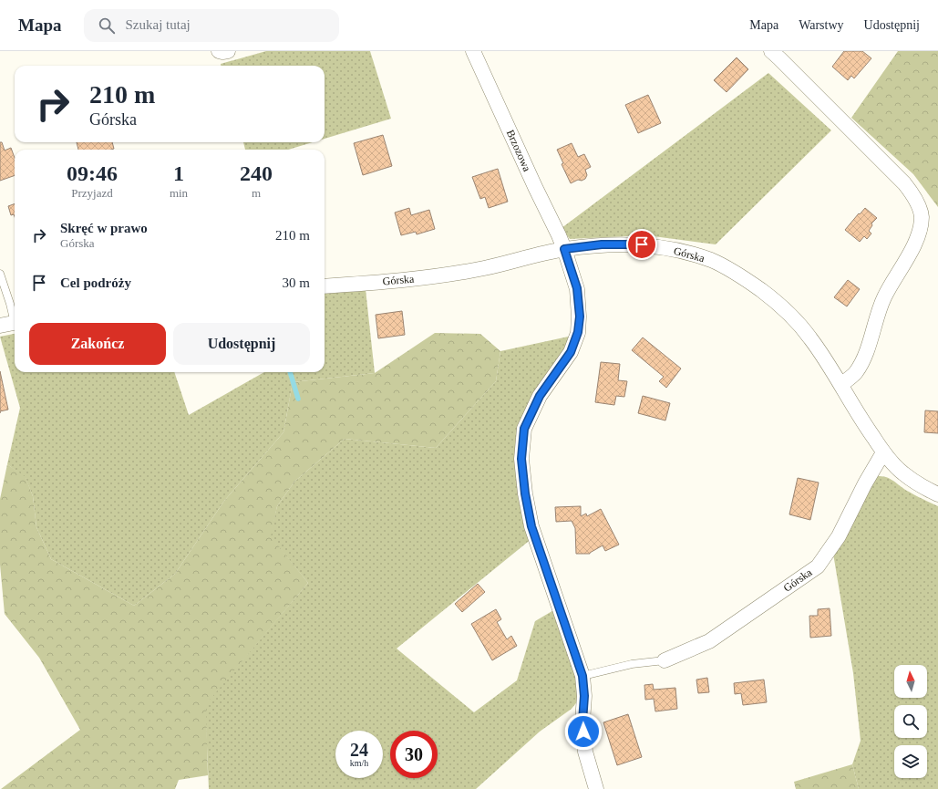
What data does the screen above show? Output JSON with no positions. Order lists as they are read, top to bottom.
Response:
{
  "streets": {
    "street": ["Brzozowa", "Górska"]
  },
  "crossings": [
    ["Brzozowa", "Górska"]
  ],
  "north": "top",
  "page": {
    "header": "Mapa",
    "search": "Szukaj tutaj",
    "nav": ["Mapa", "Warstwy", "Udostępnij"],
    "turn": ["210 m", "Górska"],
    "eta": [
      "09:46",
      "Przyjazd",
      "1",
      "min",
      "240",
      "m"
    ],
    "list": [
      {
        "name": "Skręć w prawo",
        "note": "Górska",
        "value": "210 m"
      },
      {
        "name": "Cel podróży",
        "value": "30 m"
      }
    ],
    "buttons": ["Zakończ", "Udostępnij"],
    "speed": "24 km/h",
    "limit": "30"
  }
}
